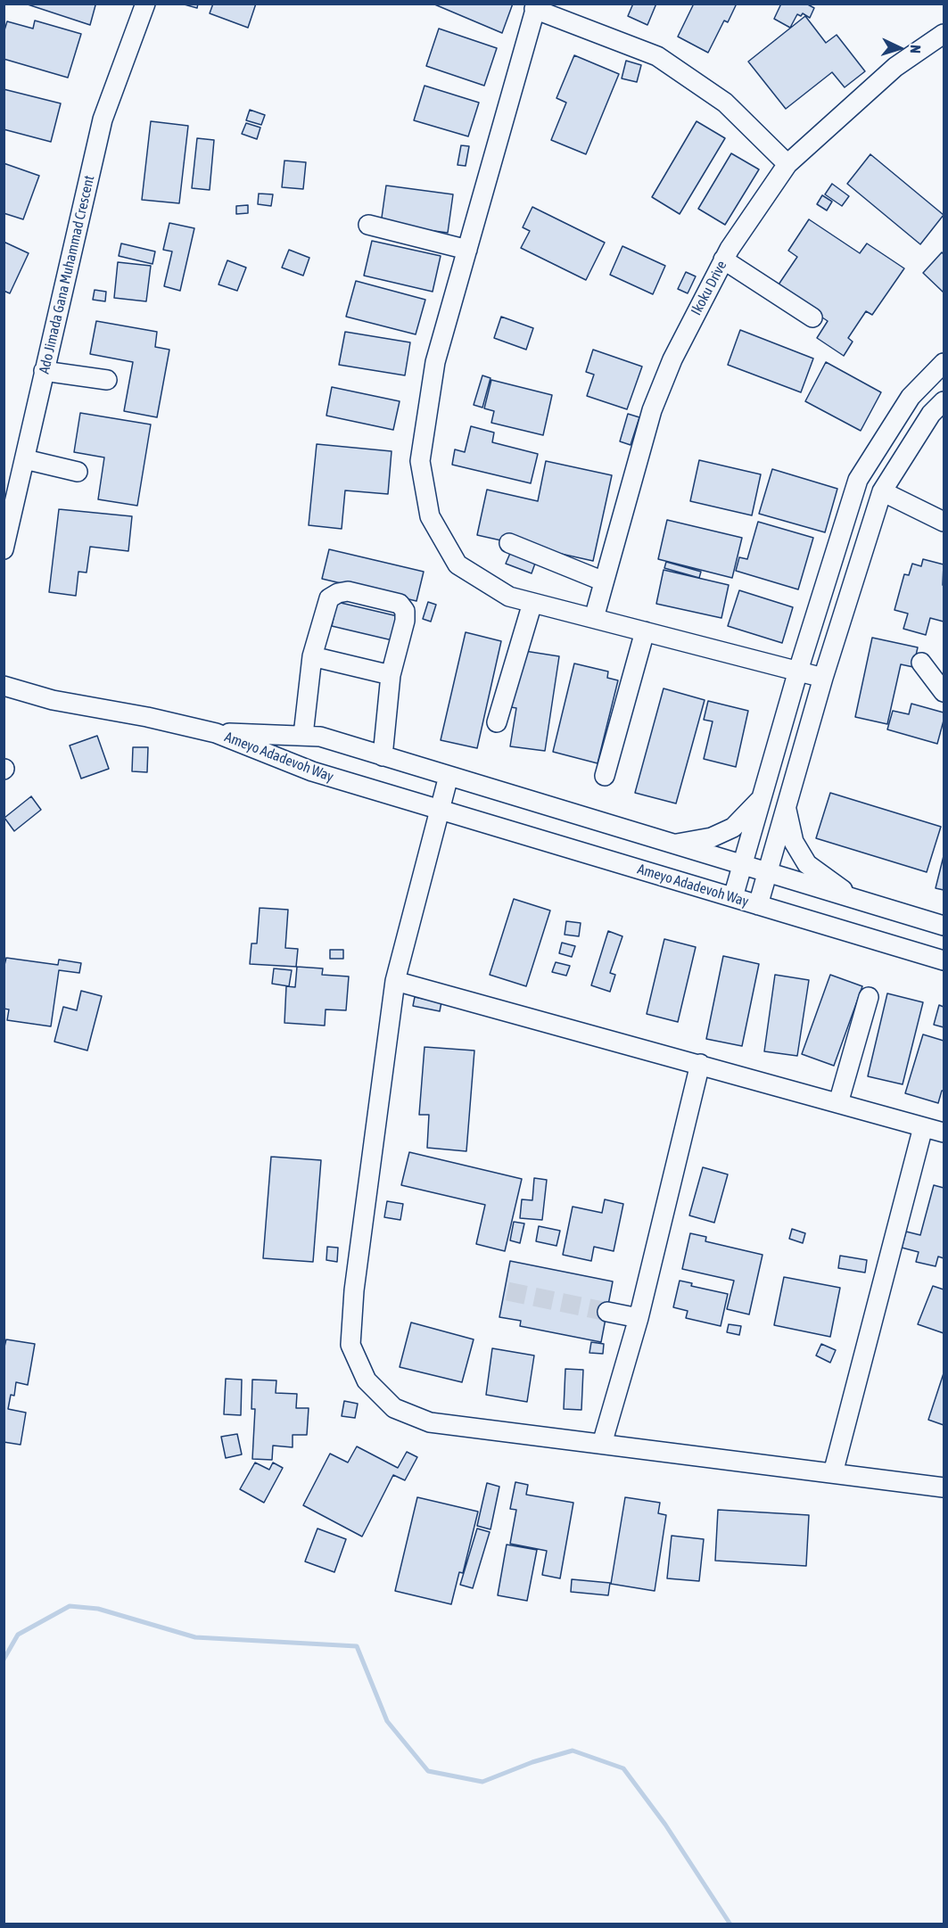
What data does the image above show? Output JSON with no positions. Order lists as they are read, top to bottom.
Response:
{
  "streets": {
    "street": ["Ado Jimada Gana Muhammad Crescent", "Ikoku Drive", "Ameyo Adadevoh Way"]
  },
  "north": "right"
}
